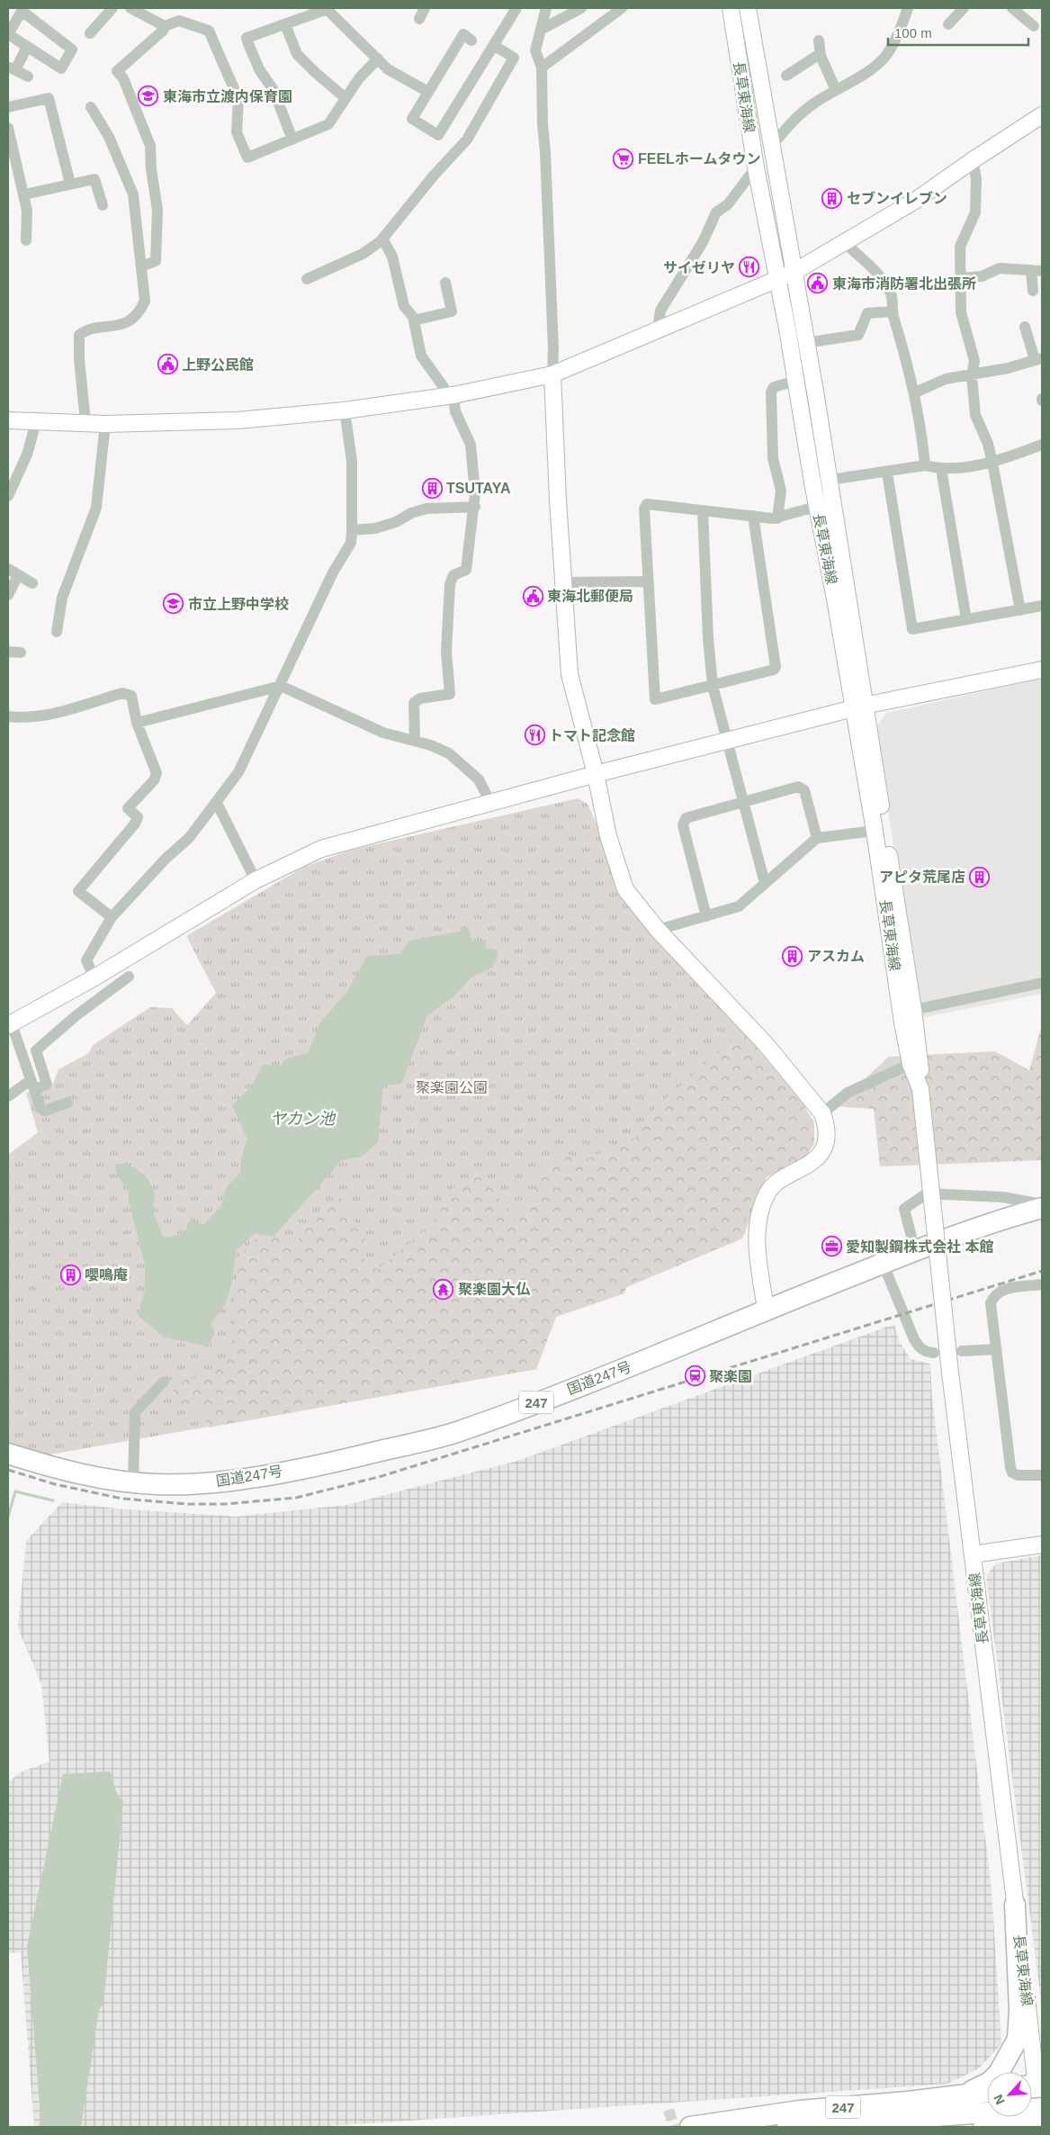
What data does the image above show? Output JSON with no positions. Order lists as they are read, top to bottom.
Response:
{
  "streets": {
    "highway": ["国道247号", "247"],
    "street": ["長草東海線"]
  },
  "crossings": [
    ["長草東海線", "247"]
  ],
  "water": ["ヤカン池"],
  "parks": ["聚楽園公園"],
  "places": {
    "school or university": ["東海市立渡内保育園", "市立上野中学校"],
    "supermarket": ["FEELホームタウン"],
    "building": [
      "セブンイレブン",
      "TSUTAYA",
      "アピタ荒尾店",
      "アスカム",
      "嚶鳴庵"
    ],
    "restaurant": ["サイゼリヤ", "トマト記念館"],
    "public building": ["東海市消防署北出張所", "上野公民館", "東海北郵便局"],
    "office": ["愛知製鋼株式会社 本館"],
    "temple": ["聚楽園大仏"],
    "station": ["聚楽園"]
  },
  "scale_bar": "100 m",
  "north": "bottom left"
}
